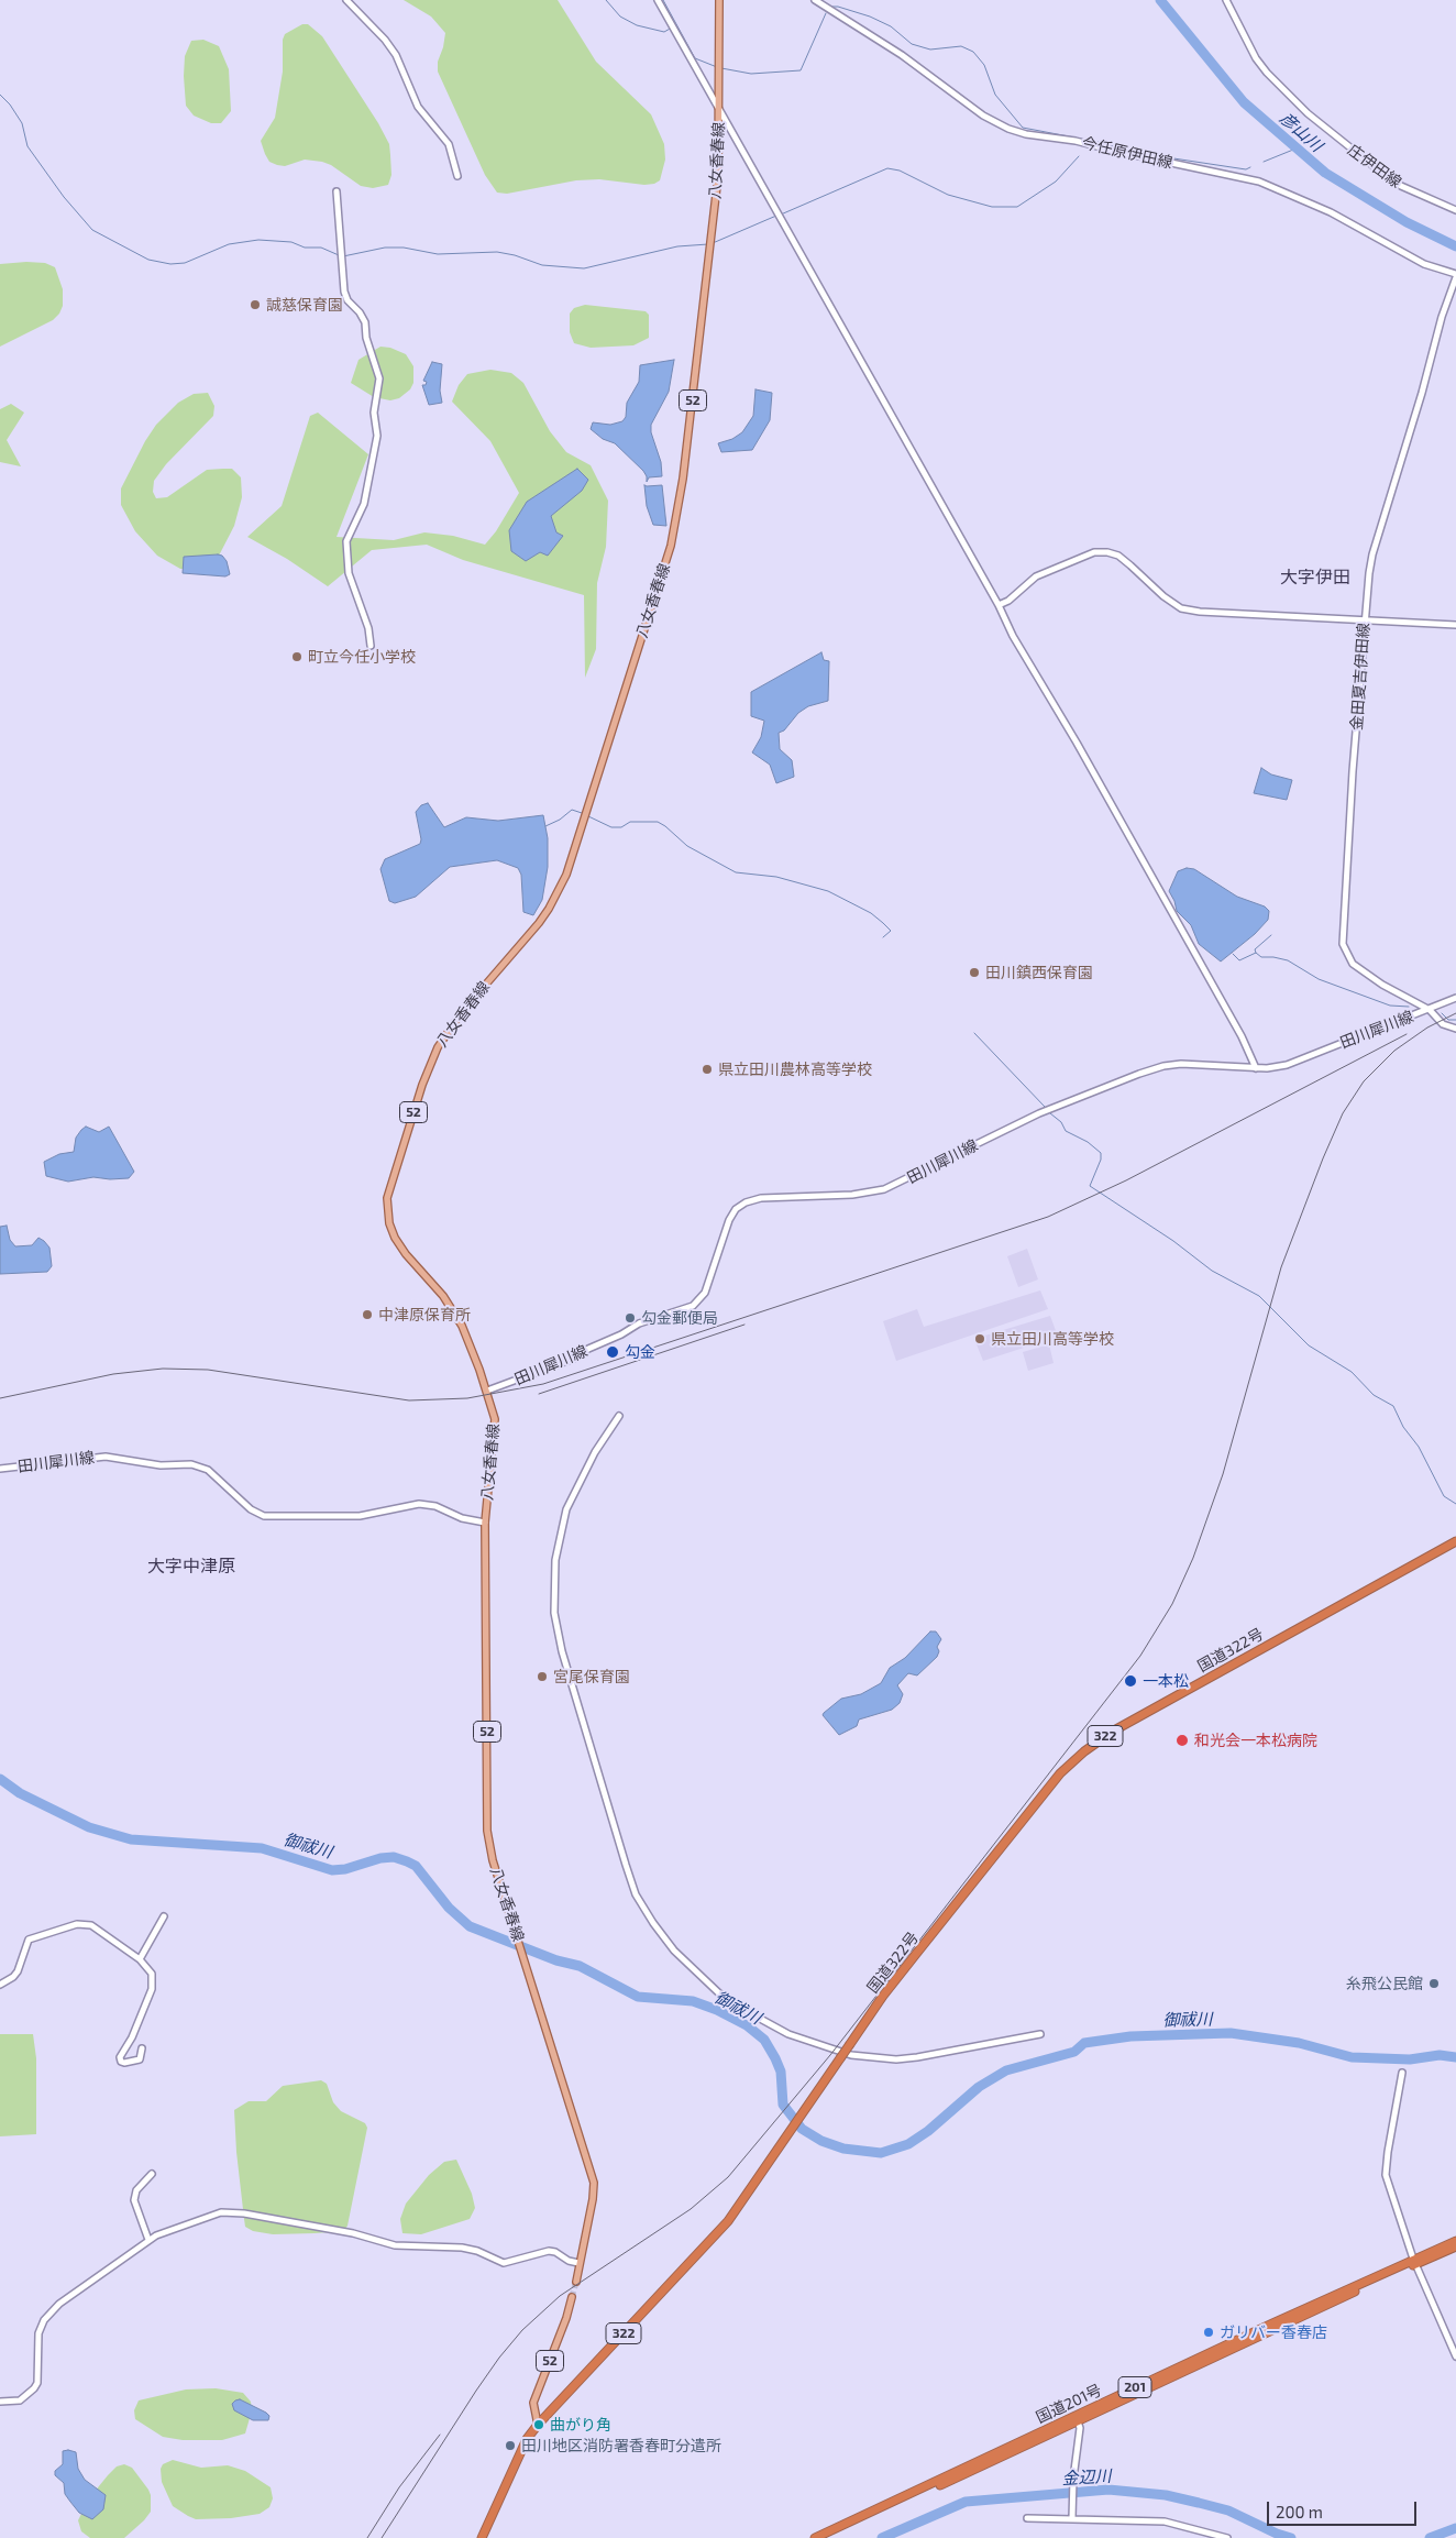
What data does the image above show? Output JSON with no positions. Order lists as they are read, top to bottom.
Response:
{
  "streets": {
    "highway": [
      "国道322号",
      "322",
      "201",
      "国道201号"
    ],
    "main road": ["八女香春線", "52"],
    "street": [
      "今任原伊田線",
      "庄伊田線",
      "金田夏吉伊田線",
      "田川犀川線"
    ]
  },
  "crossings": [
    ["今任原伊田線", "金田夏吉伊田線"],
    ["八女香春線", "田川犀川線"],
    ["52", "国道322号"],
    ["金田夏吉伊田線", "田川犀川線"]
  ],
  "districts": ["大字伊田", "大字中津原"],
  "water": ["彦山川", "御祓川", "金辺川"],
  "places": [
    "誠慈保育園",
    "町立今任小学校",
    "田川鎮西保育園",
    "県立田川農林高等学校",
    "中津原保育所",
    "勾金郵便局",
    "県立田川高等学校",
    "勾金",
    "宮尾保育園",
    "一本松",
    "和光会一本松病院",
    "糸飛公民館",
    "ガリバー香春店",
    "曲がり角",
    "田川地区消防署香春町分遣所"
  ],
  "scale_bar": "200 m"
}
